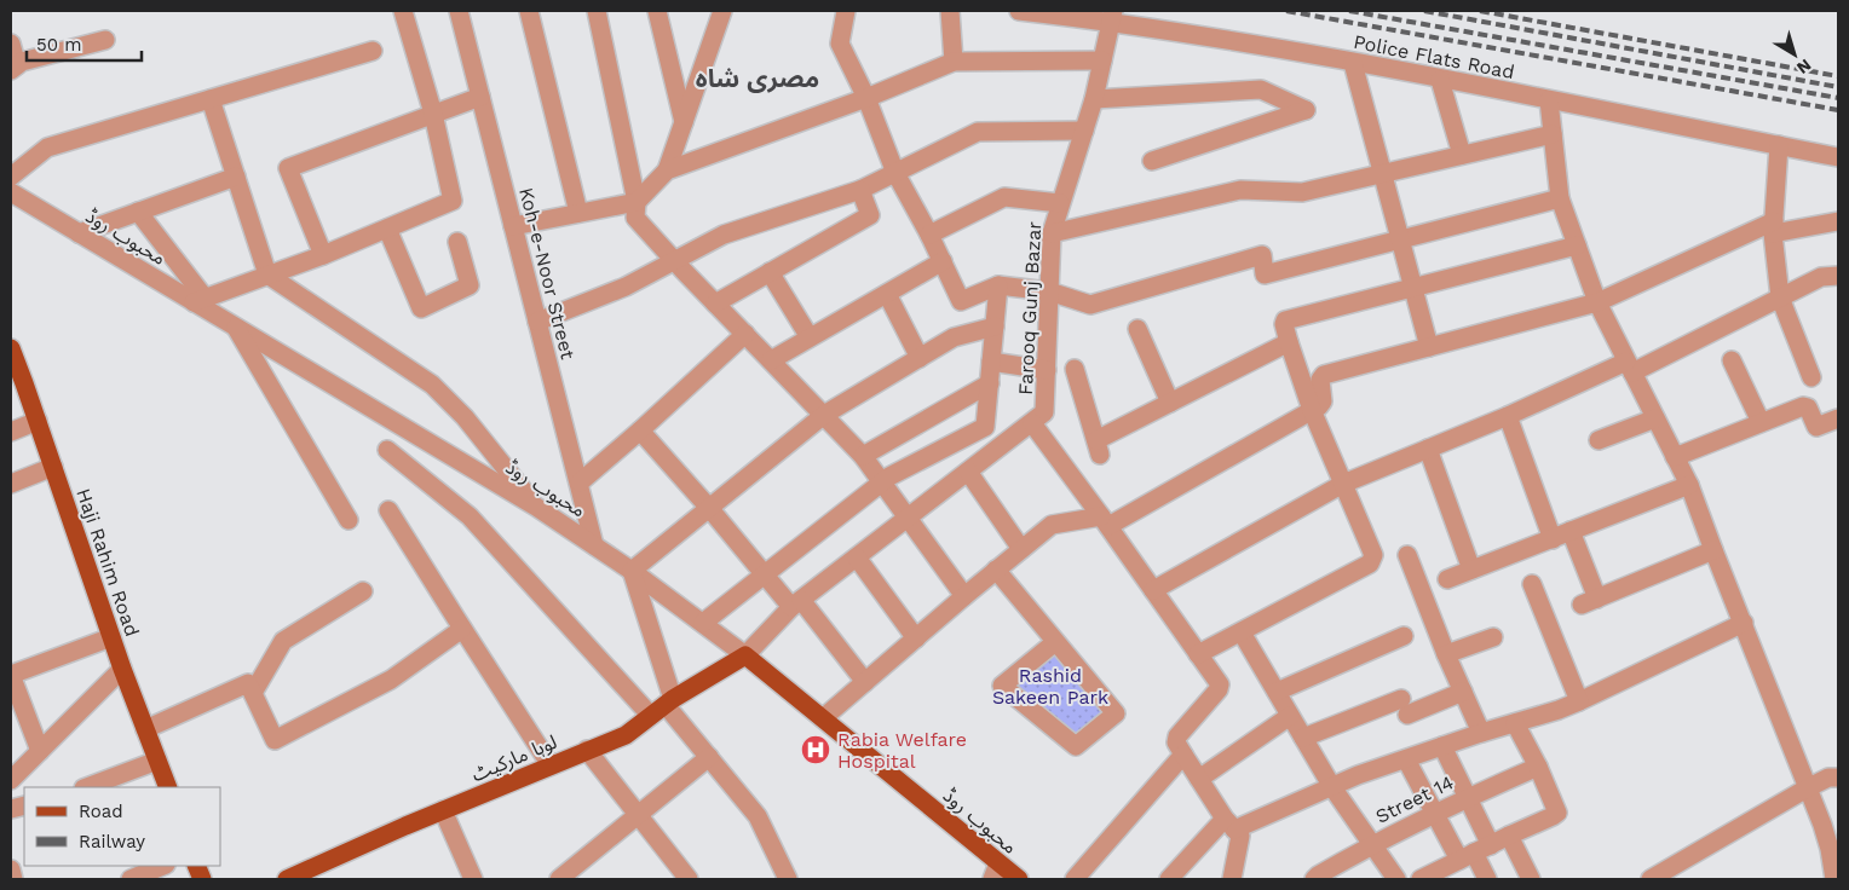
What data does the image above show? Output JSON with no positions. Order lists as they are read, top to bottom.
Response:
{
  "streets": {
    "main road": ["محبوب روڈ", "Haji Rahim Road", "لوہا مارکیٹ"],
    "street": [
      "Police Flats Road",
      "Koh-e-Noor Street",
      "Farooq Gunj Bazar",
      "Street 14"
    ]
  },
  "crossings": [
    ["Police Flats Road", "Farooq Gunj Bazar"],
    ["محبوب روڈ", "Koh-e-Noor Street"],
    ["محبوب روڈ", "Farooq Gunj Bazar"],
    ["محبوب روڈ", "لوہا مارکیٹ"],
    ["Farooq Gunj Bazar", "لوہا مارکیٹ"]
  ],
  "districts": ["مصری شاہ"],
  "parks": ["Rashid Sakeen Park"],
  "places": {
    "hospital": ["Rabia Welfare Hospital"]
  },
  "legend": ["Road", "Railway"],
  "scale_bar": "50 m",
  "north": "bottom right"
}
